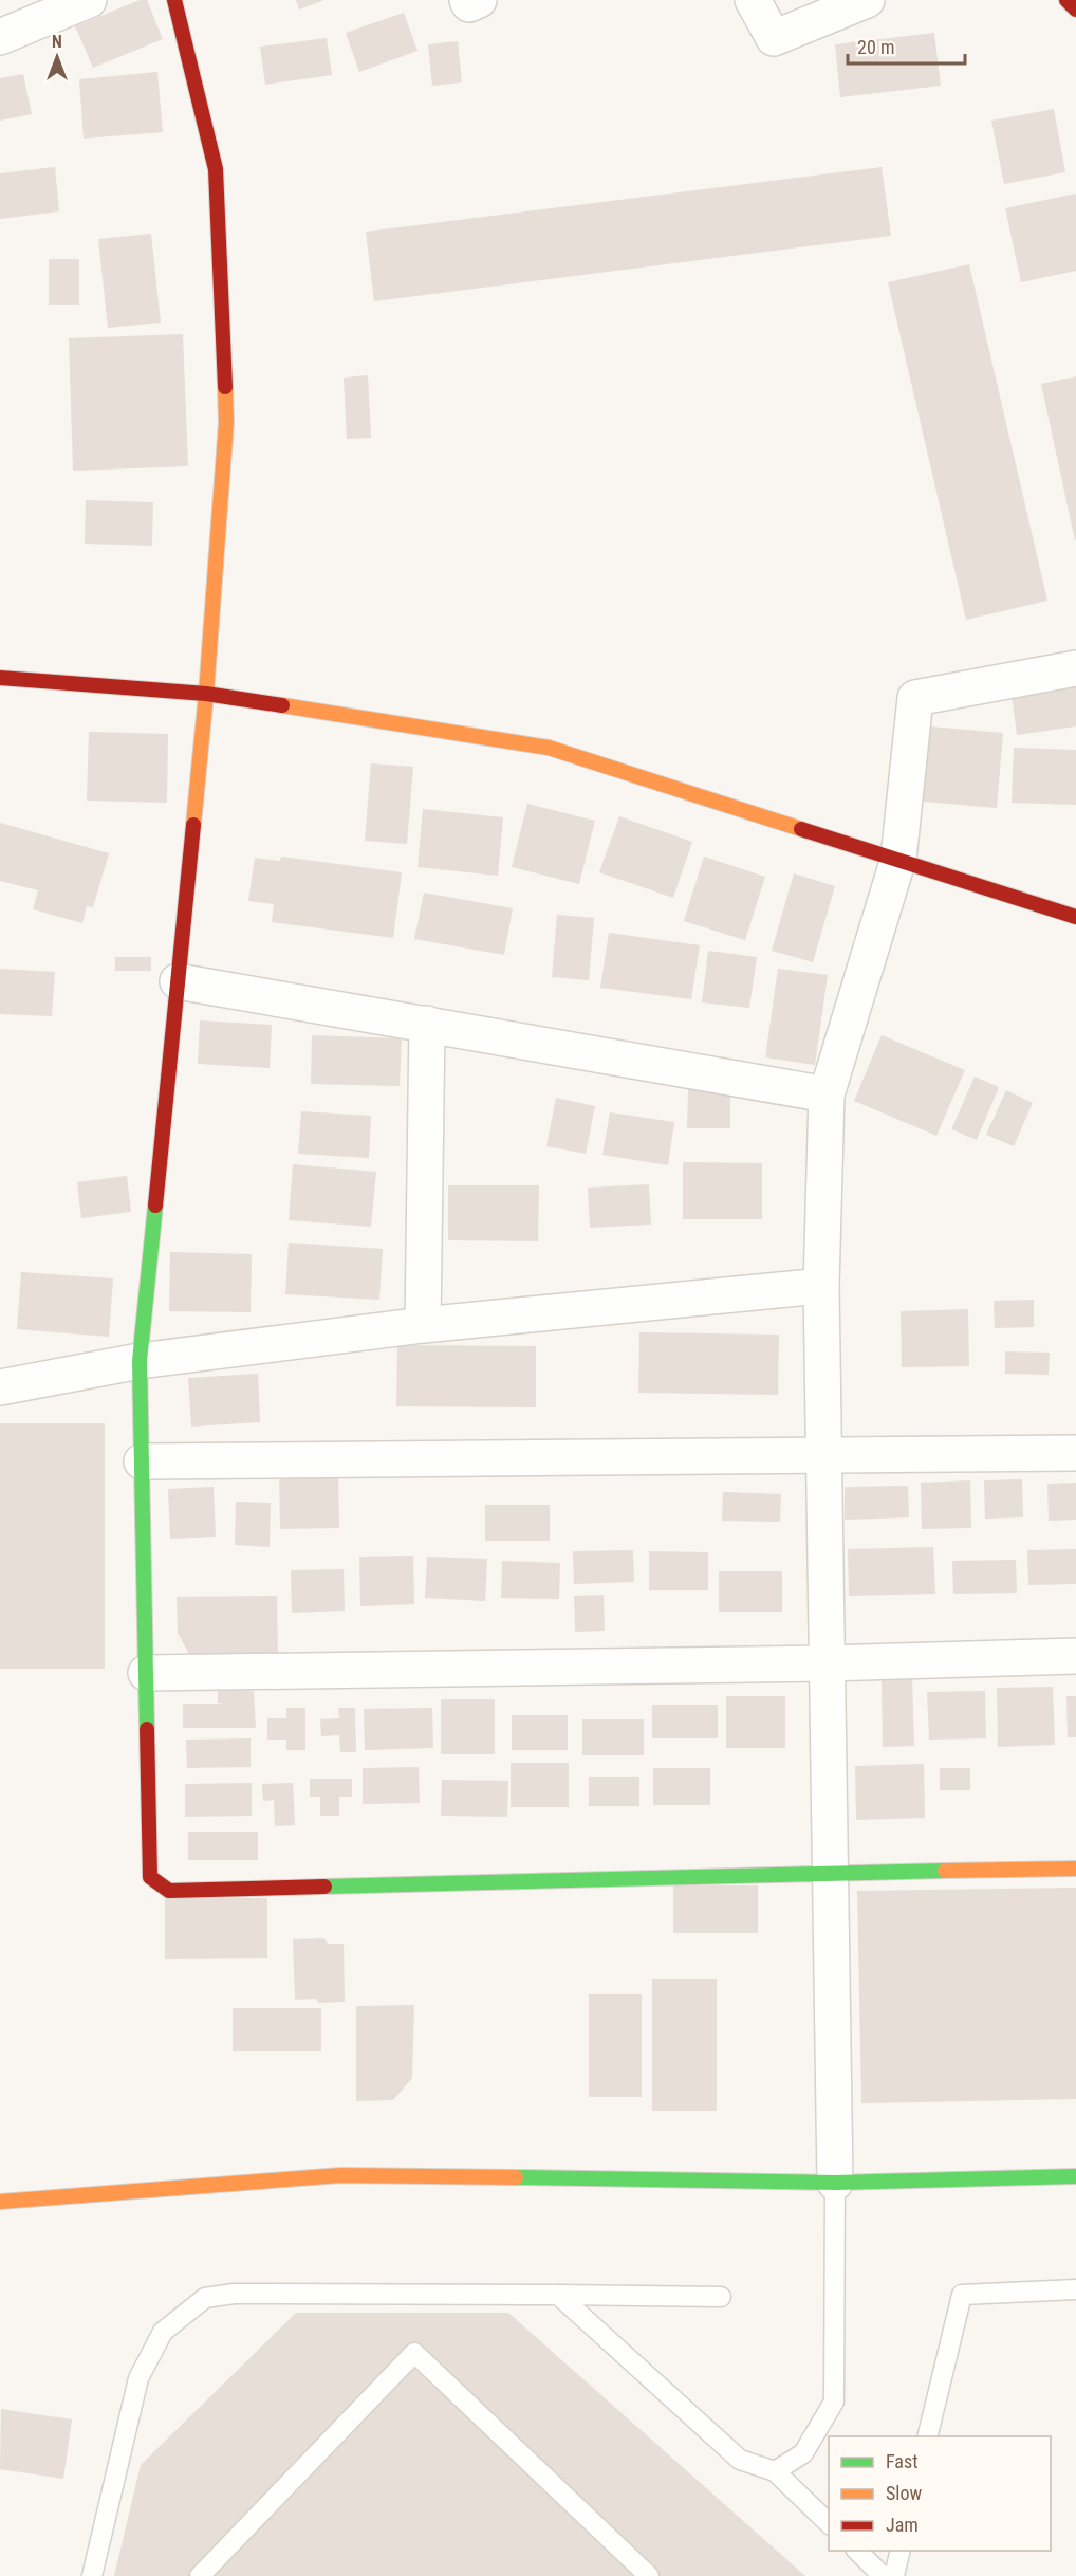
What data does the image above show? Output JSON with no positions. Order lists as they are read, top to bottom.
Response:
{
  "legend": ["Fast", "Slow", "Jam"],
  "scale_bar": "20 m",
  "north": "top"
}
